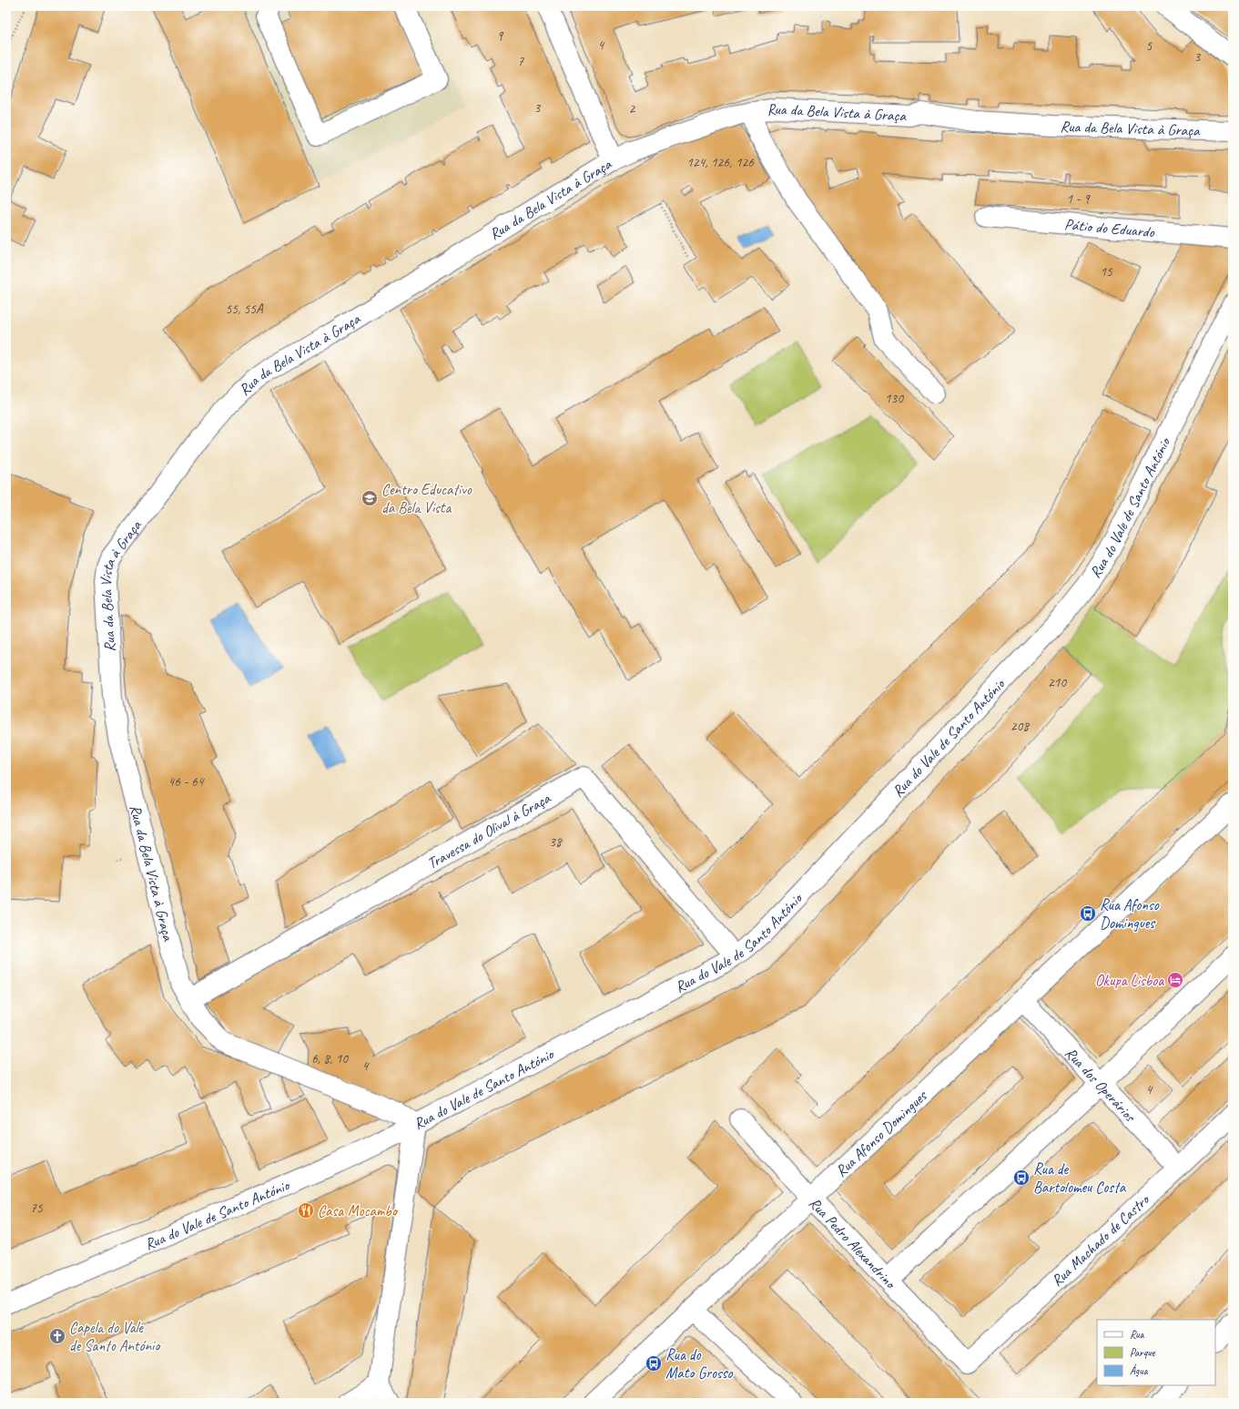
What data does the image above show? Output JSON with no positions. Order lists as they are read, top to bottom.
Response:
{
  "streets": {
    "street": [
      "Rua da Bela Vista à Graça",
      "Pátio do Eduardo",
      "Rua do Vale de Santo António",
      "Travessa do Olival à Graça",
      "Rua dos Operários",
      "Rua Afonso Domingues",
      "Rua Machado de Castro",
      "Rua Pedro Alexandrino"
    ]
  },
  "crossings": [
    ["Rua da Bela Vista à Graça", "Rua do Vale de Santo António"],
    ["Rua da Bela Vista à Graça", "Travessa do Olival à Graça"],
    ["Rua do Vale de Santo António", "Travessa do Olival à Graça"],
    ["Rua dos Operários", "Rua Afonso Domingues"],
    ["Rua dos Operários", "Rua Machado de Castro"],
    ["Rua Afonso Domingues", "Rua Pedro Alexandrino"],
    ["Rua Machado de Castro", "Rua Pedro Alexandrino"]
  ],
  "places": {
    "school or university": ["Centro Educativo da Bela Vista"],
    "bus stop": ["Rua Afonso Domingues", "Rua de Bartolomeu Costa", "Rua do Mato Grosso"],
    "hotel": ["Okupa Lisboa"],
    "restaurant": ["Casa Mocambo"],
    "church": ["Capela do Vale de Santo António"]
  },
  "house_numbers": [
    "9",
    "4",
    "5",
    "3",
    "7",
    "3",
    "2",
    "124, 126, 126",
    "1 - 9",
    "15",
    "55, 55A",
    "130",
    "210",
    "208",
    "46 - 64",
    "38",
    "6, 8, 10",
    "4",
    "4",
    "75"
  ],
  "legend": ["Rua", "Parque", "Água"]
}
